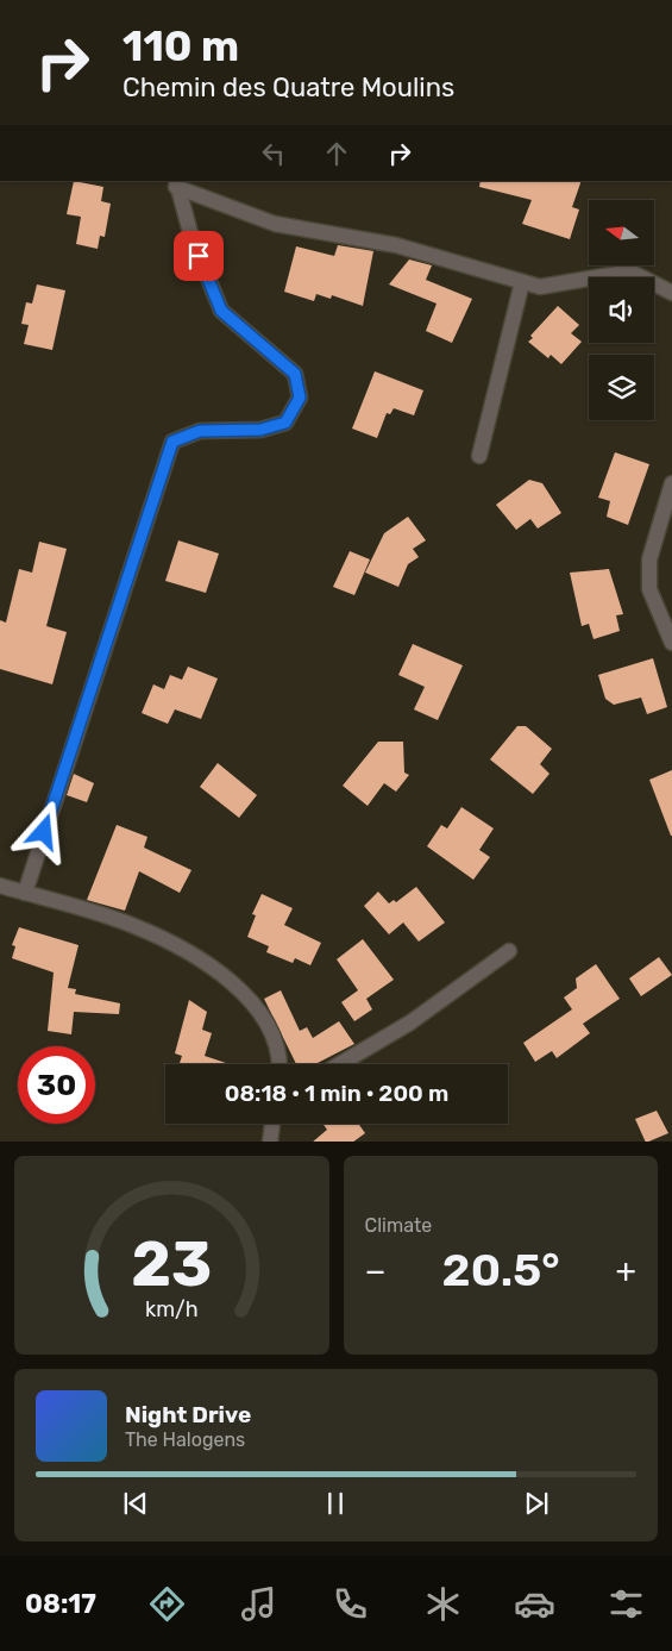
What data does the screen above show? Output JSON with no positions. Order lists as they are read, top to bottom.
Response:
{
  "north": "left",
  "page": {
    "turn": ["110 m", "Chemin des Quatre Moulins"],
    "limit": "30",
    "trip": "08:18 · 1 min · 200 m",
    "tile": "Climate",
    "heat": ["−", "20.5°", "+"],
    "song": ["Night Drive", "The Halogens"],
    "tabs": "08:17",
    "gauge": ["23", "km/h"]
  }
}
